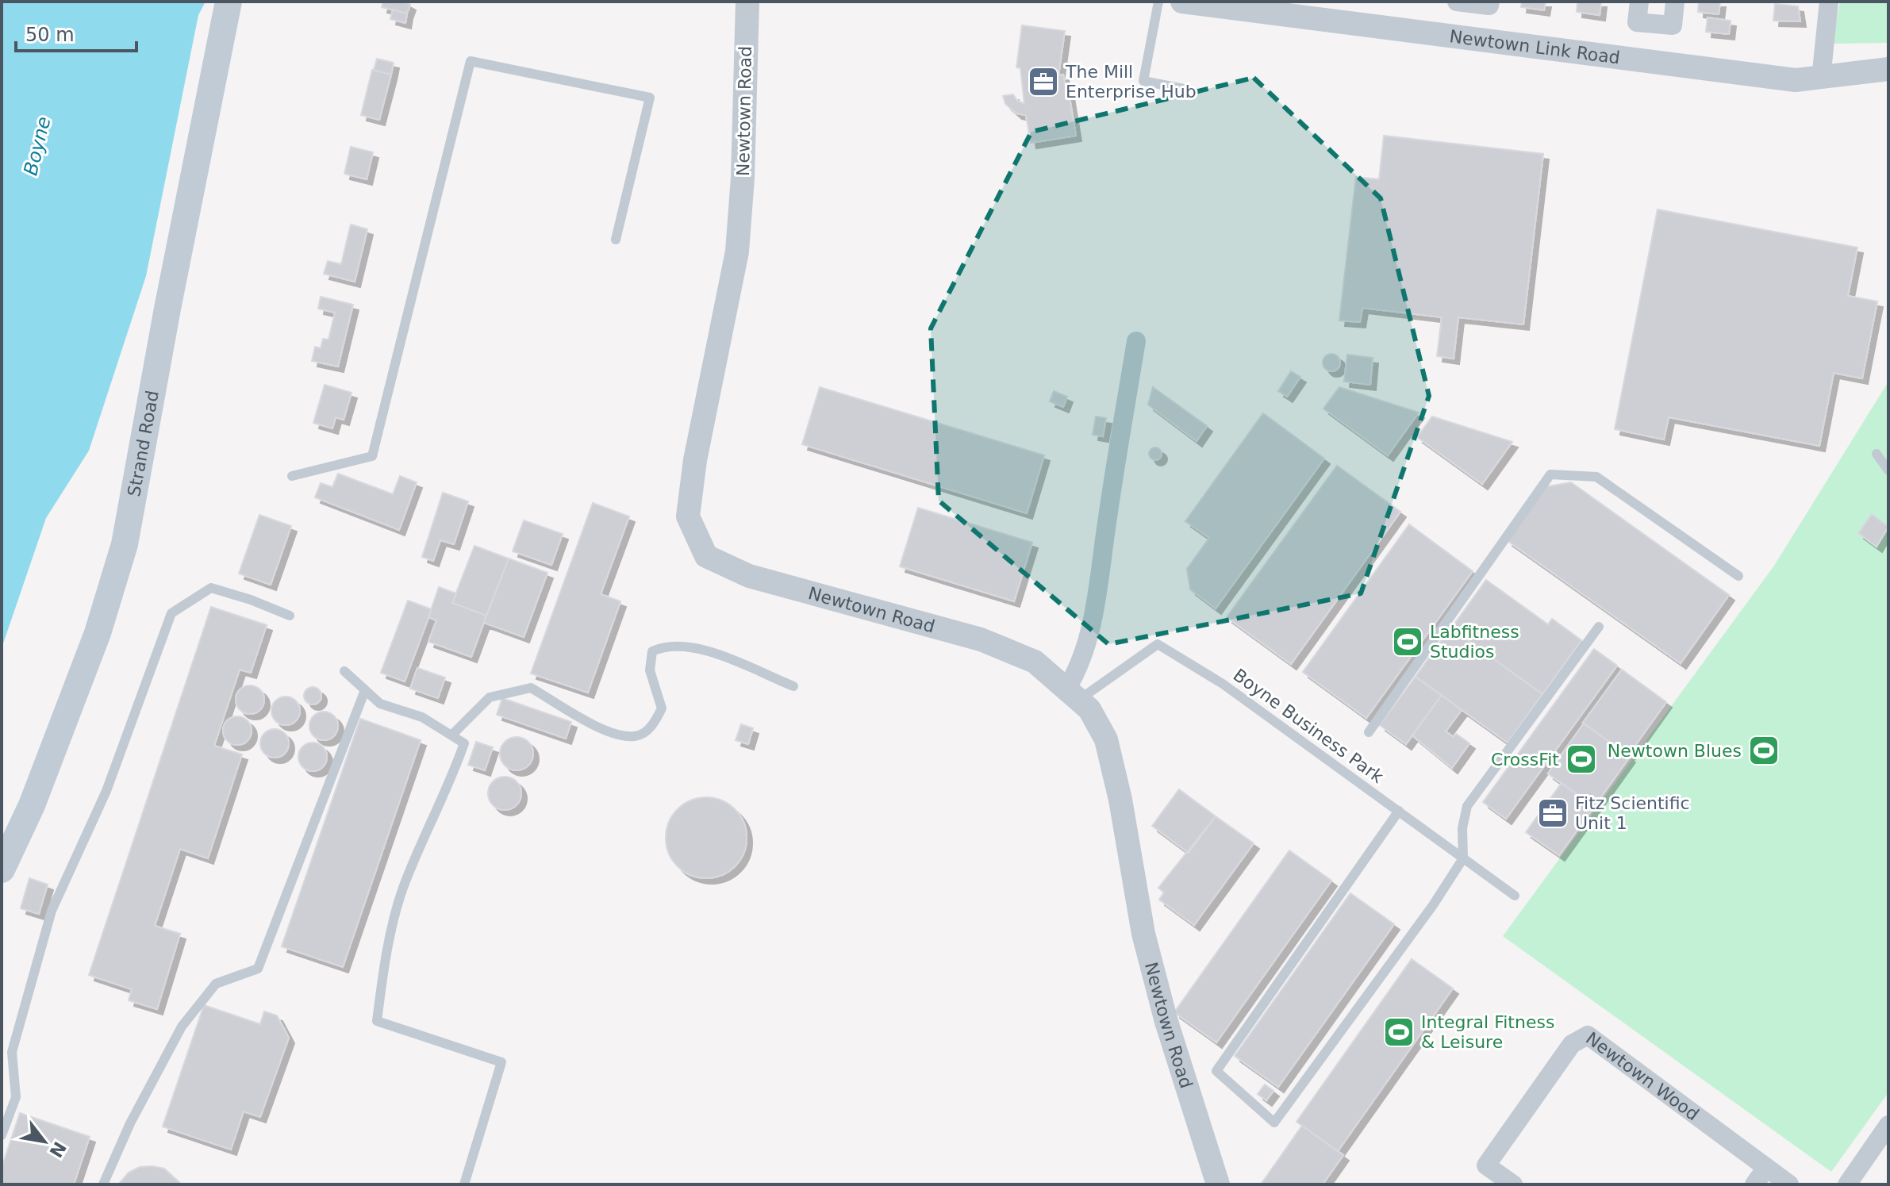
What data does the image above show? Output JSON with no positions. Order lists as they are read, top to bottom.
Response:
{
  "streets": {
    "main road": ["Strand Road"],
    "street": ["Newtown Link Road", "Newtown Road", "Newtown Wood"],
    "lane": ["Boyne Business Park"]
  },
  "crossings": [
    ["Newtown Road", "Boyne Business Park"]
  ],
  "water": ["Boyne"],
  "places": {
    "office": ["The Mill Enterprise Hub", "Fitz Scientific Unit 1"],
    "sports": [
      "Labfitness Studios",
      "Newtown Blues",
      "CrossFit",
      "Integral Fitness & Leisure"
    ]
  },
  "scale_bar": "50 m",
  "north": "bottom right"
}
